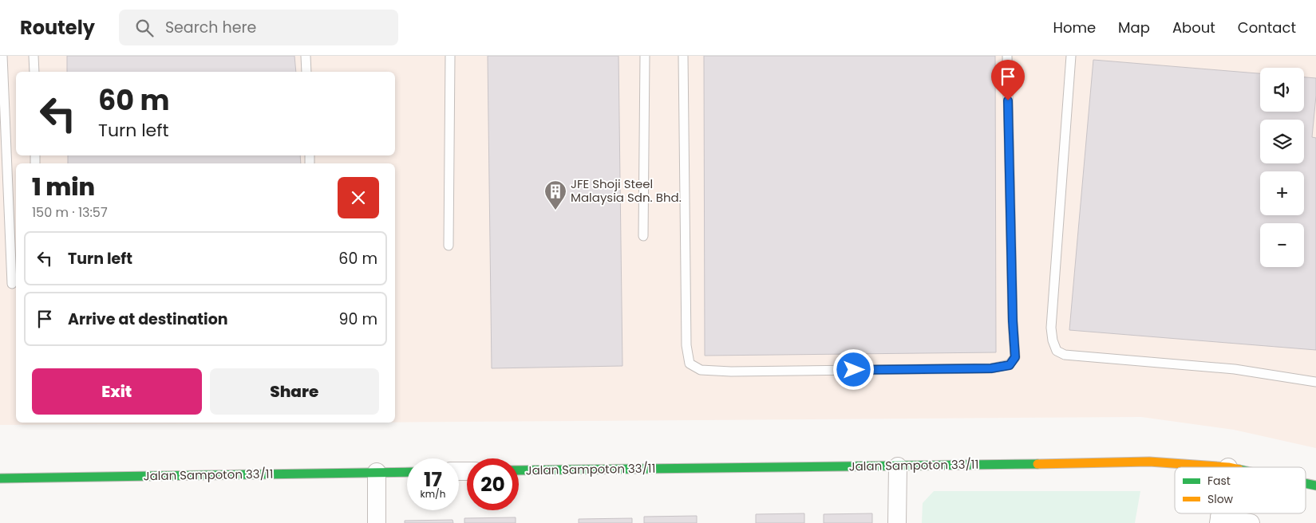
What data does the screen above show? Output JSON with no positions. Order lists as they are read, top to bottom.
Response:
{
  "streets": {
    "street": ["Jalan Sampoton 33/11"]
  },
  "places": {
    "building": ["JFE Shoji Steel Malaysia Sdn. Bhd."]
  },
  "legend": ["Fast", "Slow"],
  "page": {
    "header": "Routely",
    "search": "Search here",
    "nav": [
      "Home",
      "Map",
      "About",
      "Contact"
    ],
    "map_buttons": ["+", "−"],
    "turn": ["60 m", "Turn left"],
    "heading": ["1 min", "150 m · 13:57"],
    "list": [
      {
        "name": "Turn left",
        "value": "60 m"
      },
      {
        "name": "Arrive at destination",
        "value": "90 m"
      }
    ],
    "buttons": ["Exit", "Share"],
    "speed": "17 km/h",
    "limit": "20"
  }
}
